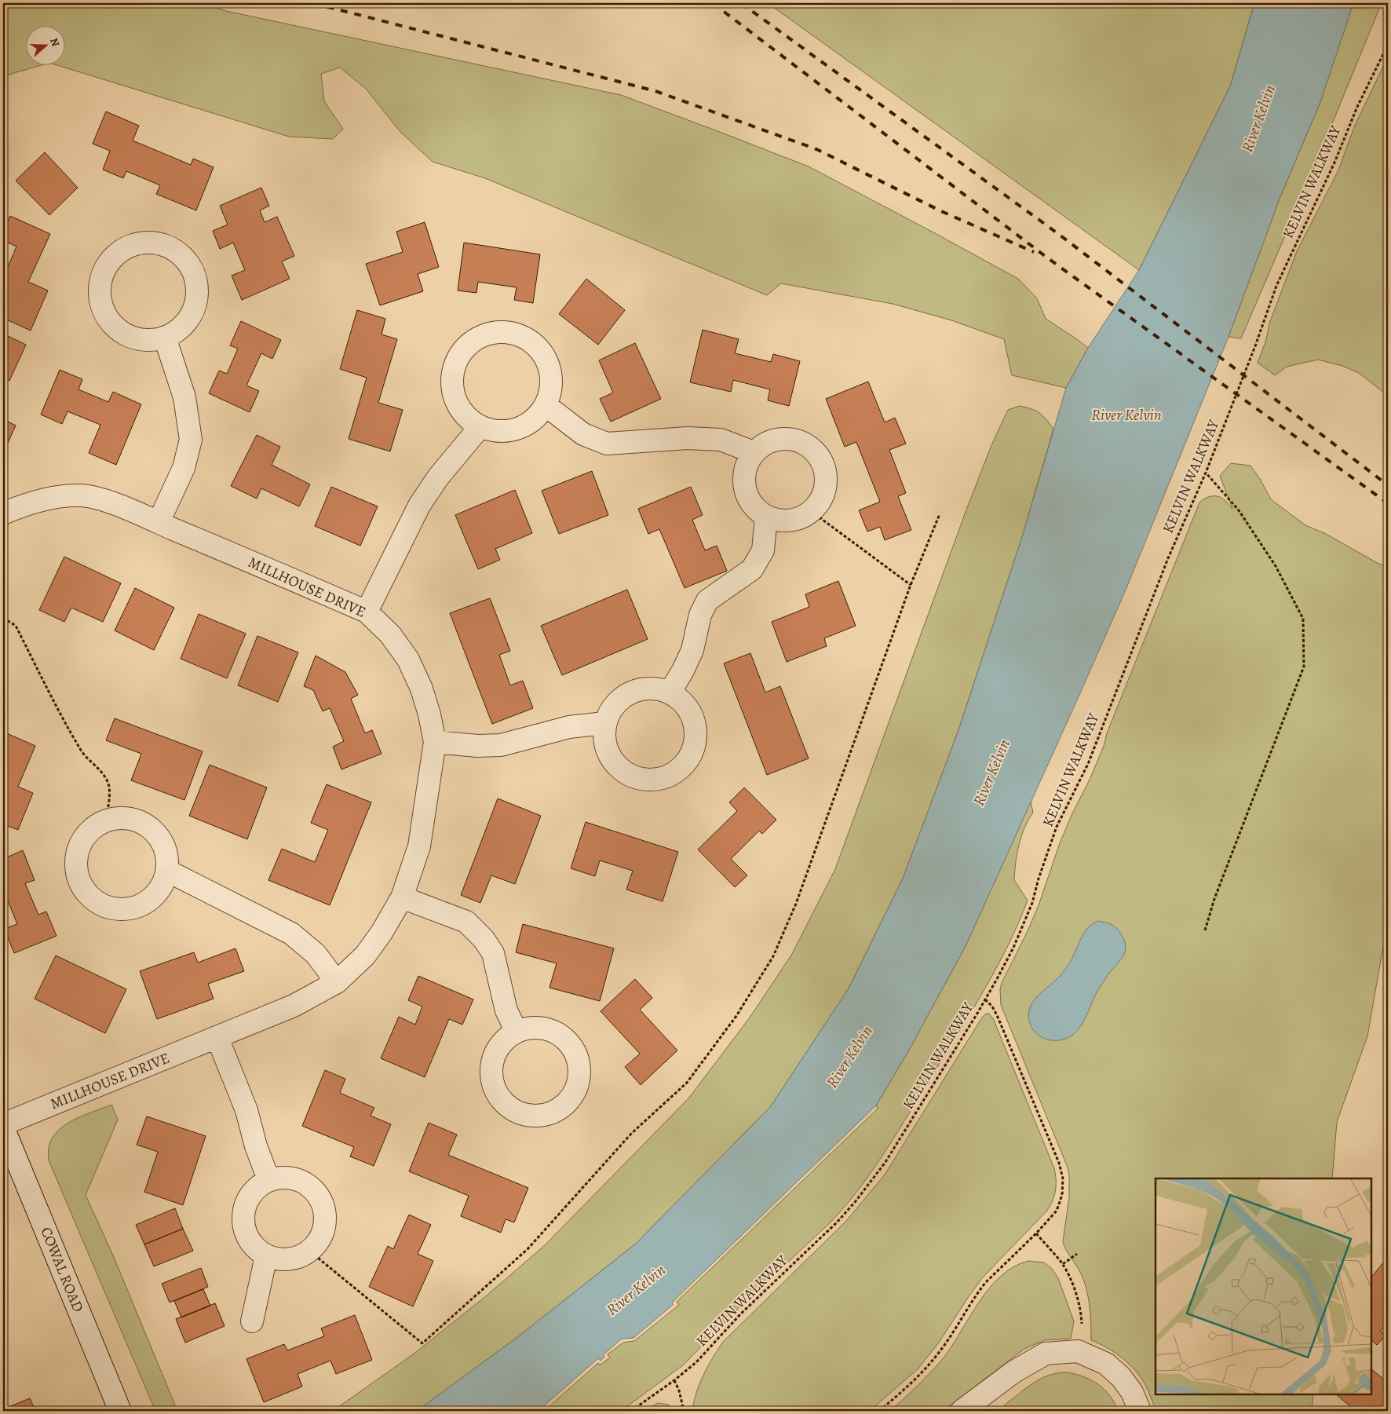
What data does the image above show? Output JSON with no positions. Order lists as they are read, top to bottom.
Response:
{
  "streets": {
    "street": ["MILLHOUSE DRIVE", "COWAL ROAD"],
    "path": ["KELVIN WALKWAY"]
  },
  "crossings": [
    ["MILLHOUSE DRIVE", "COWAL ROAD"]
  ],
  "water": ["River Kelvin"],
  "north": "right"
}
